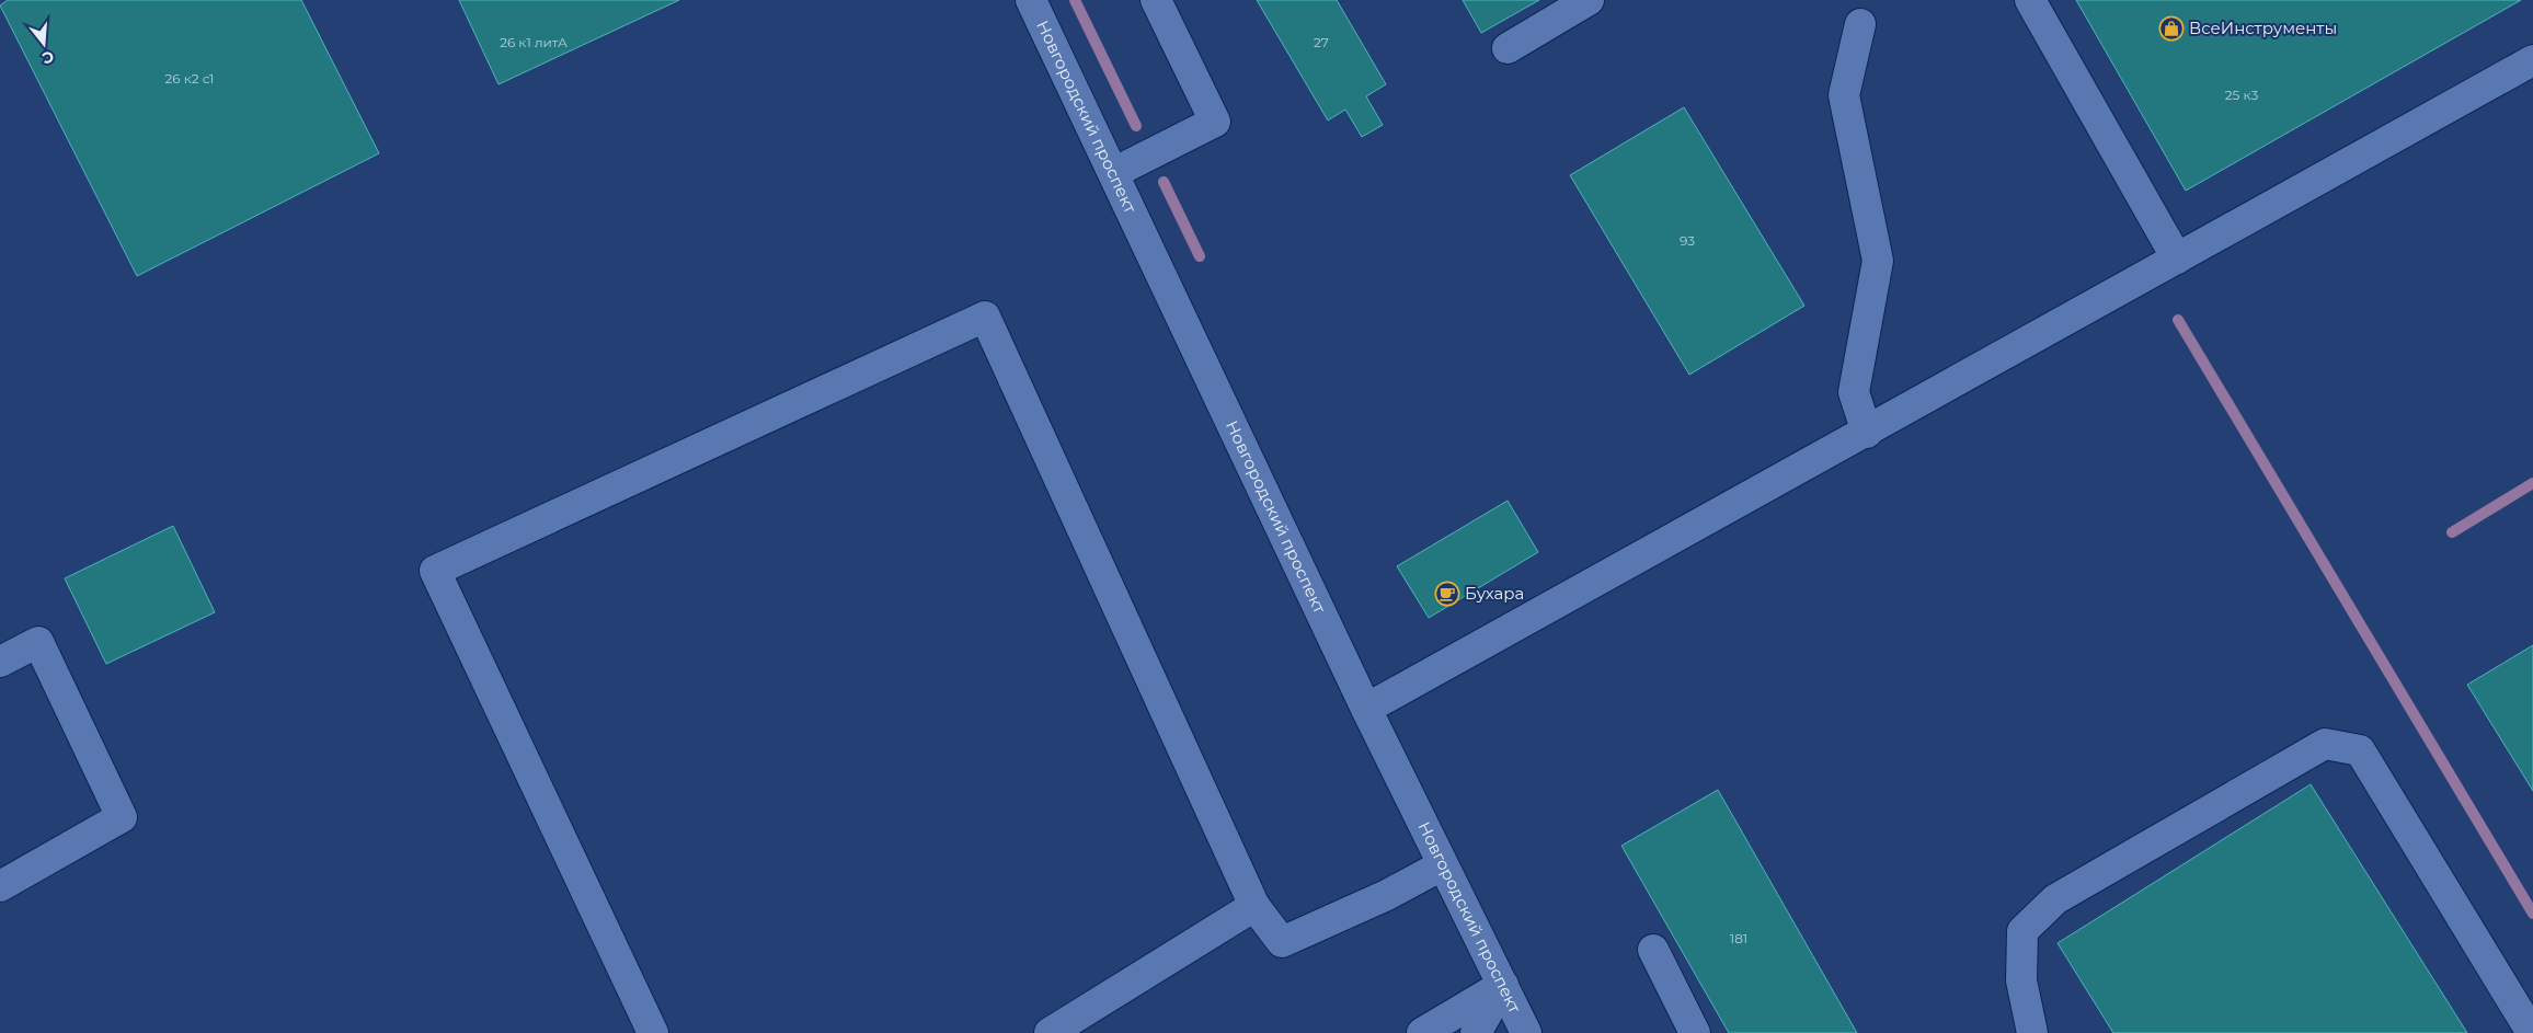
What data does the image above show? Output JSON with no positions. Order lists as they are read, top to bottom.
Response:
{
  "streets": {
    "street": ["Новгородский проспект"]
  },
  "places": {
    "shop": ["ВсеИнструменты"],
    "cafe": ["Бухара"]
  },
  "house_numbers": [
    "26 к1 литА",
    "27",
    "26 к2 с1",
    "25 к3",
    "93",
    "181"
  ],
  "north": "bottom"
}
